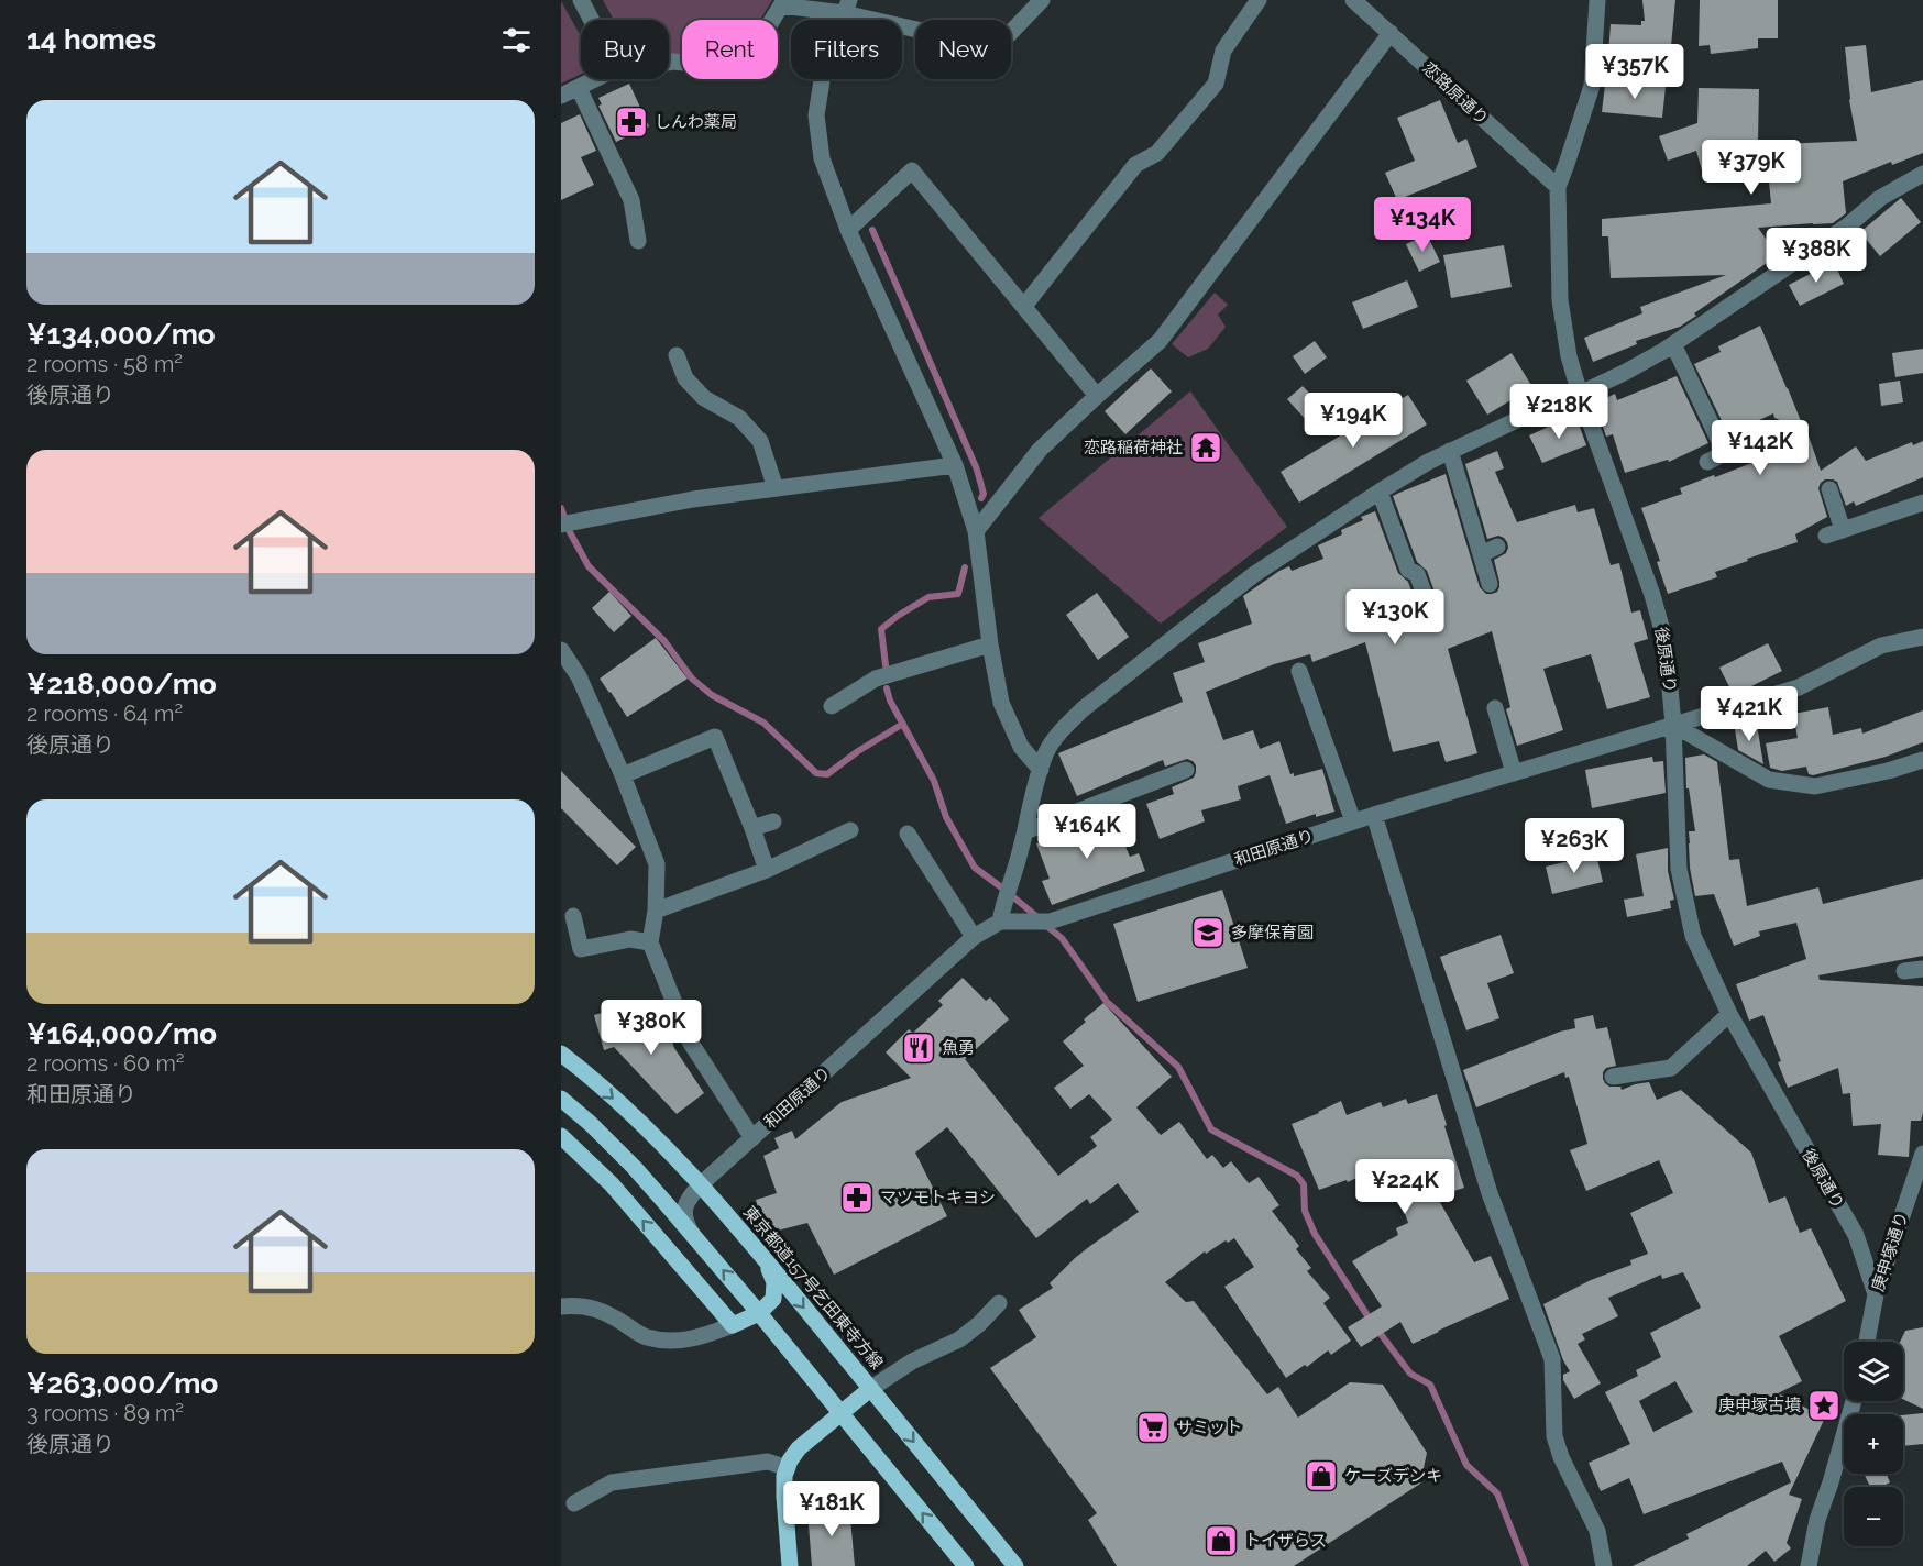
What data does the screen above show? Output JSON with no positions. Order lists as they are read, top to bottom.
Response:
{
  "streets": {
    "main road": ["東京都道157号乞田東寺方線"],
    "street": [
      "恋路原通り",
      "後原通り",
      "和田原通り",
      "庚申塚通り"
    ]
  },
  "crossings": [
    ["恋路原通り", "後原通り"],
    ["後原通り", "和田原通り"],
    ["後原通り", "庚申塚通り"],
    ["和田原通り", "東京都道157号乞田東寺方線"]
  ],
  "places": {
    "pharmacy": ["しんわ薬局", "マツモトキヨシ"],
    "temple": ["恋路稲荷神社"],
    "school or university": ["多摩保育園"],
    "restaurant": ["魚勇"],
    "place": ["庚申塚古墳"],
    "supermarket": ["サミット"],
    "shop": ["ケーズデンキ", "トイザらス"]
  },
  "page": {
    "heading": "14 homes",
    "chip": [
      "Buy",
      "Rent",
      "Filters",
      "New"
    ],
    "price": [
      "¥357K",
      "¥379K",
      "¥134K",
      "¥388K",
      "¥218K",
      "¥194K",
      "¥142K",
      "¥130K",
      "¥421K",
      "¥164K",
      "¥263K",
      "¥380K",
      "¥224K",
      "¥181K"
    ],
    "list": [
      {
        "name": "¥134,000/mo",
        "note": "2 rooms · 58 m² · 後原通り"
      },
      {
        "name": "¥218,000/mo",
        "note": "2 rooms · 64 m² · 後原通り"
      },
      {
        "name": "¥164,000/mo",
        "note": "2 rooms · 60 m² · 和田原通り"
      },
      {
        "name": "¥263,000/mo",
        "note": "3 rooms · 89 m² · 後原通り"
      }
    ],
    "map_buttons": ["+", "−"]
  }
}
